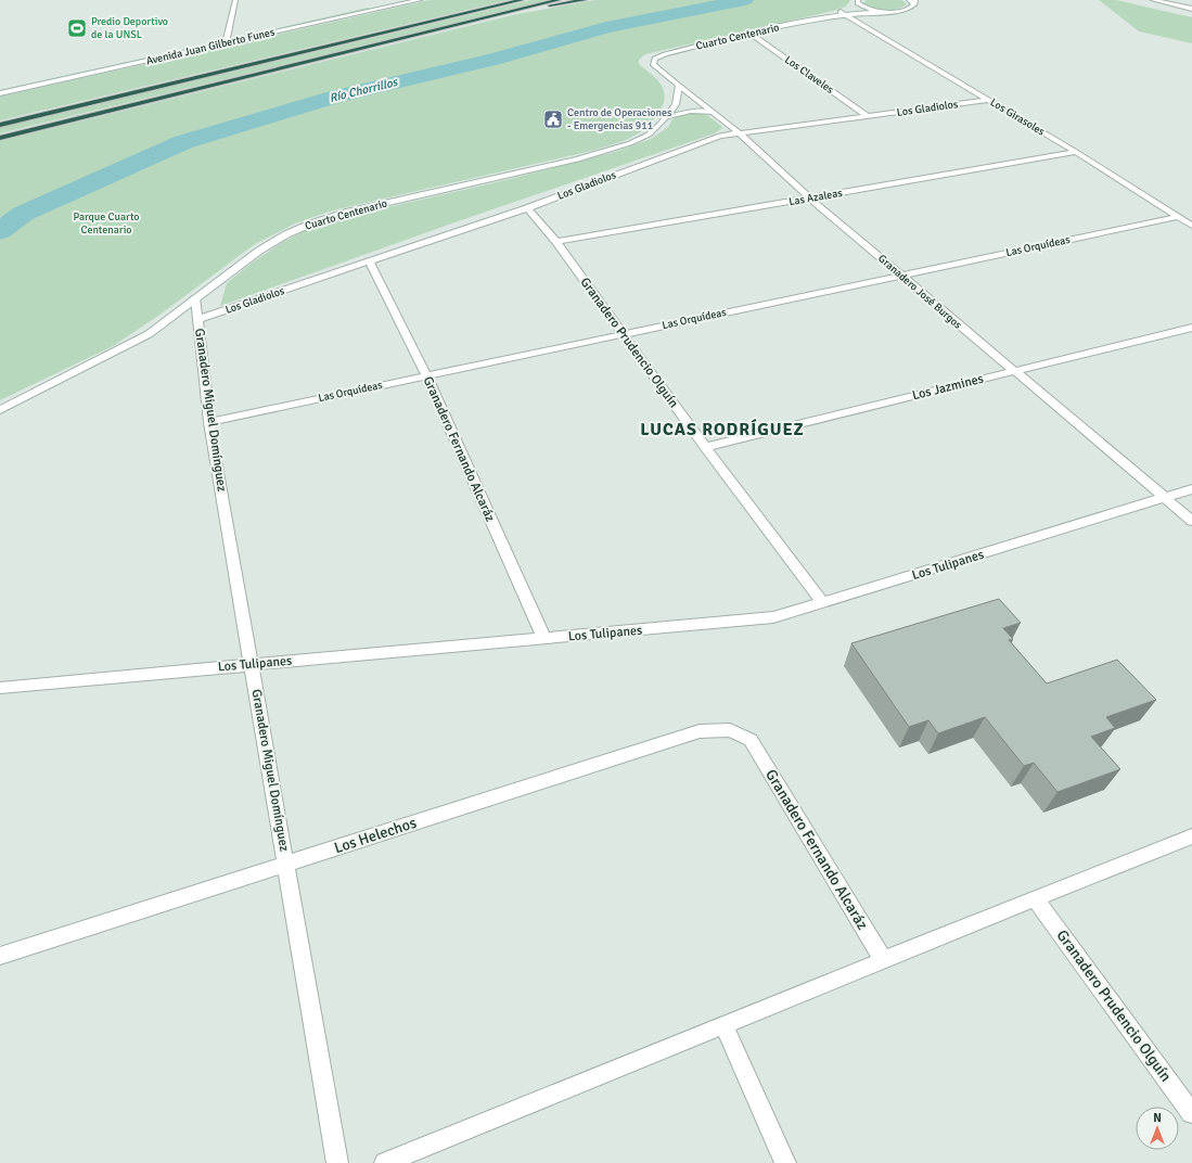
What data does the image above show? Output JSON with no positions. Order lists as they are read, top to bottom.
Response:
{
  "streets": {
    "street": [
      "Cuarto Centenario",
      "Avenida Juan Gilberto Funes",
      "Los Claveles",
      "Los Gladiolos",
      "Los Girasoles",
      "Las Azaleas",
      "Las Orquídeas",
      "Granadero José Burgos",
      "Granadero Prudencio Olguín",
      "Los Jazmines",
      "Granadero Miguel Domínguez",
      "Granadero Fernando Alcaráz",
      "Los Tulipanes",
      "Los Helechos"
    ]
  },
  "crossings": [
    ["Cuarto Centenario", "Los Claveles"],
    ["Cuarto Centenario", "Los Girasoles"],
    ["Cuarto Centenario", "Granadero José Burgos"],
    ["Cuarto Centenario", "Granadero Miguel Domínguez"],
    ["Los Claveles", "Los Gladiolos"],
    ["Los Gladiolos", "Los Girasoles"],
    ["Los Gladiolos", "Granadero José Burgos"],
    ["Los Gladiolos", "Granadero Prudencio Olguín"],
    ["Los Gladiolos", "Granadero Miguel Domínguez"],
    ["Los Gladiolos", "Granadero Fernando Alcaráz"],
    ["Los Girasoles", "Las Azaleas"],
    ["Los Girasoles", "Las Orquídeas"],
    ["Las Azaleas", "Granadero José Burgos"],
    ["Las Azaleas", "Granadero Prudencio Olguín"],
    ["Las Orquídeas", "Granadero José Burgos"],
    ["Las Orquídeas", "Granadero Prudencio Olguín"],
    ["Las Orquídeas", "Granadero Miguel Domínguez"],
    ["Las Orquídeas", "Granadero Fernando Alcaráz"],
    ["Granadero José Burgos", "Los Jazmines"],
    ["Granadero José Burgos", "Los Tulipanes"],
    ["Granadero Prudencio Olguín", "Los Jazmines"],
    ["Granadero Prudencio Olguín", "Los Tulipanes"],
    ["Granadero Miguel Domínguez", "Los Tulipanes"],
    ["Granadero Miguel Domínguez", "Los Helechos"],
    ["Granadero Fernando Alcaráz", "Los Tulipanes"],
    ["Granadero Fernando Alcaráz", "Los Helechos"]
  ],
  "districts": ["LUCAS RODRÍGUEZ"],
  "water": ["Río Chorrillos"],
  "parks": ["Parque Cuarto Centenario"],
  "places": {
    "sports": ["Predio Deportivo de la UNSL"],
    "public building": ["Centro de Operaciones - Emergencias 911"]
  },
  "north": "top"
}
